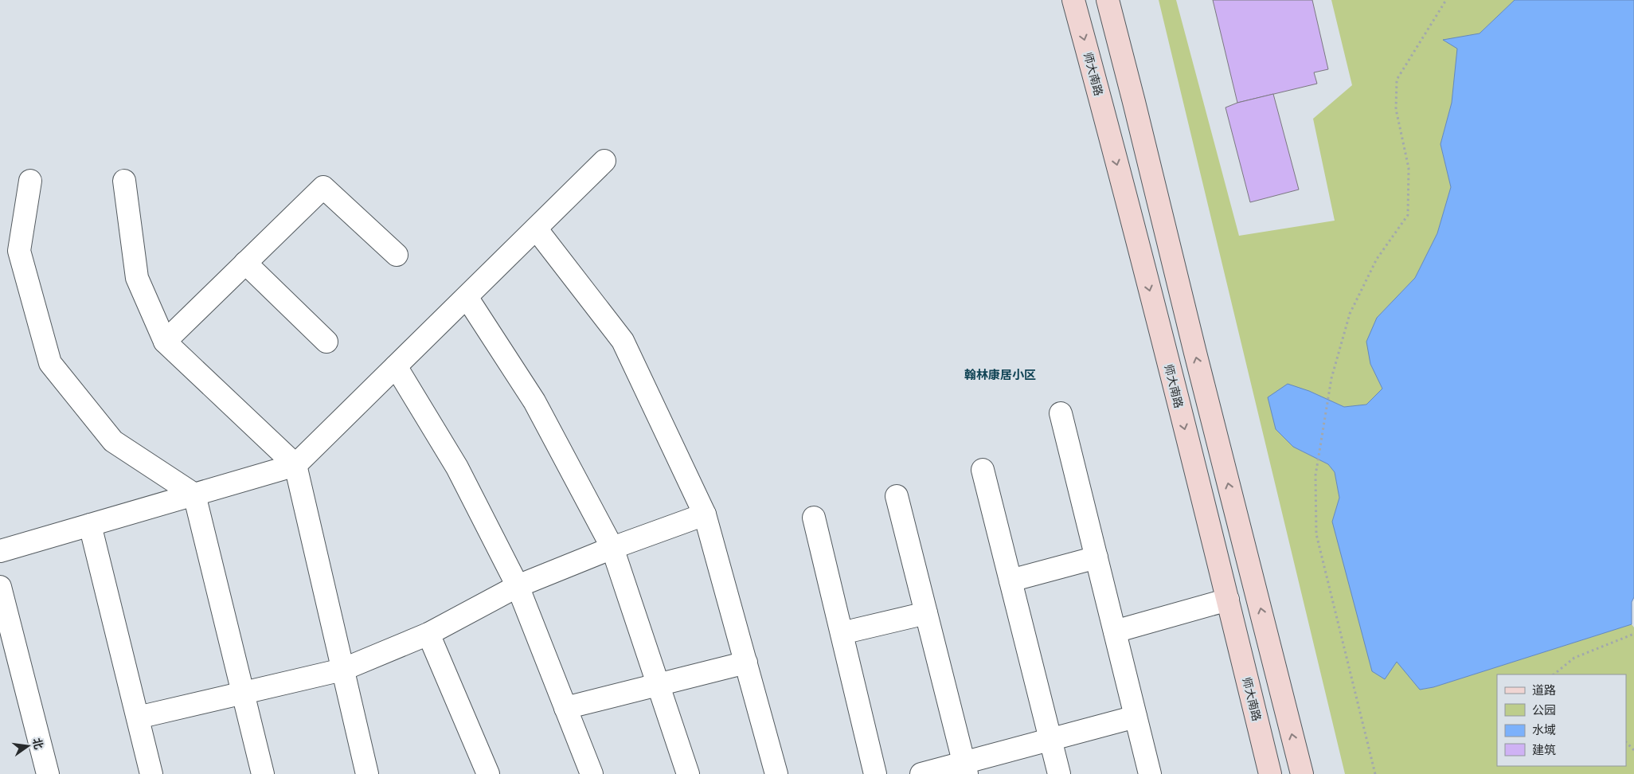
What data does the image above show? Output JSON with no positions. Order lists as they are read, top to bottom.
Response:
{
  "streets": {
    "main road": ["师大南路"]
  },
  "districts": ["翰林康居小区"],
  "legend": [
    "道路",
    "公园",
    "水域",
    "建筑"
  ],
  "north": "right"
}
